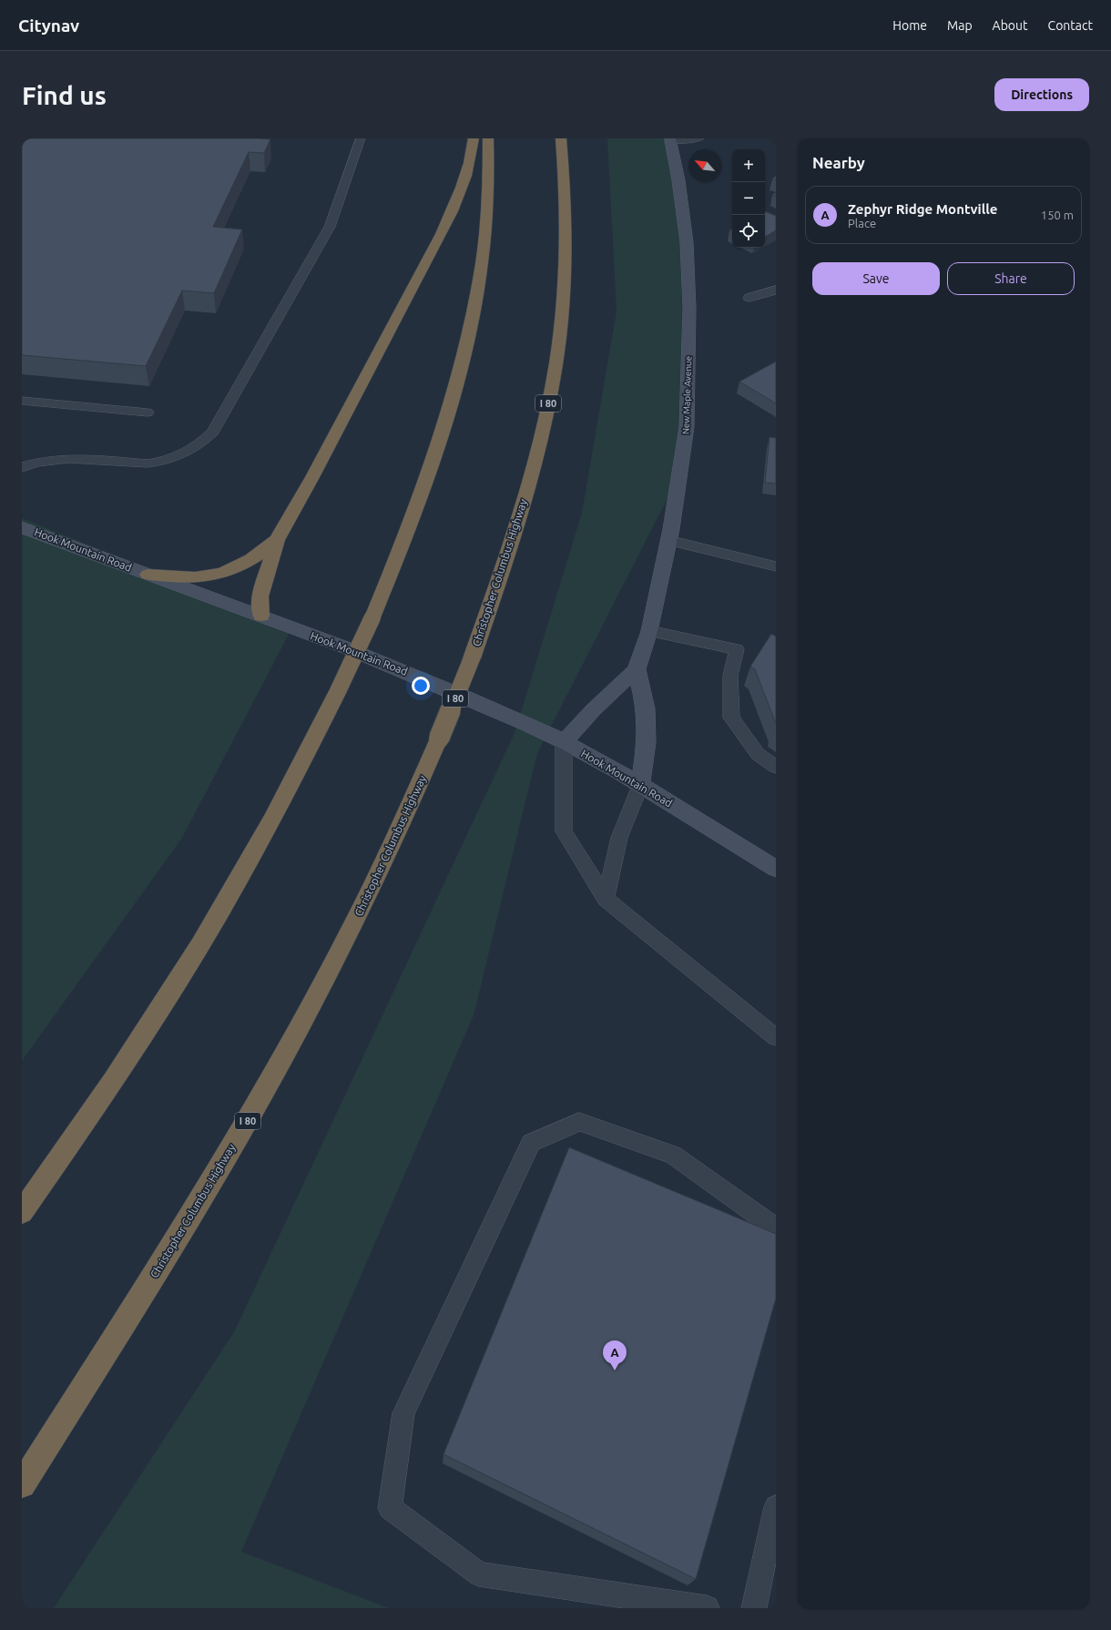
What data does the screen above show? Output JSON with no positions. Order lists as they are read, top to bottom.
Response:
{
  "streets": {
    "highway": ["I 80", "Christopher Columbus Highway"],
    "main road": ["New Maple Avenue", "Hook Mountain Road"]
  },
  "crossings": [
    ["New Maple Avenue", "Hook Mountain Road"]
  ],
  "north": "top left",
  "page": {
    "header": "Citynav",
    "nav": [
      "Home",
      "Map",
      "About",
      "Contact"
    ],
    "buttons": [
      "Directions",
      ["Save", "Share"]
    ],
    "title": "Find us",
    "heading": "Nearby",
    "map_buttons": ["+", "−"],
    "list": [
      {
        "mark": "A",
        "name": "Zephyr Ridge Montville",
        "note": "Place",
        "value": "150 m"
      }
    ],
    "pins": "A"
  }
}
